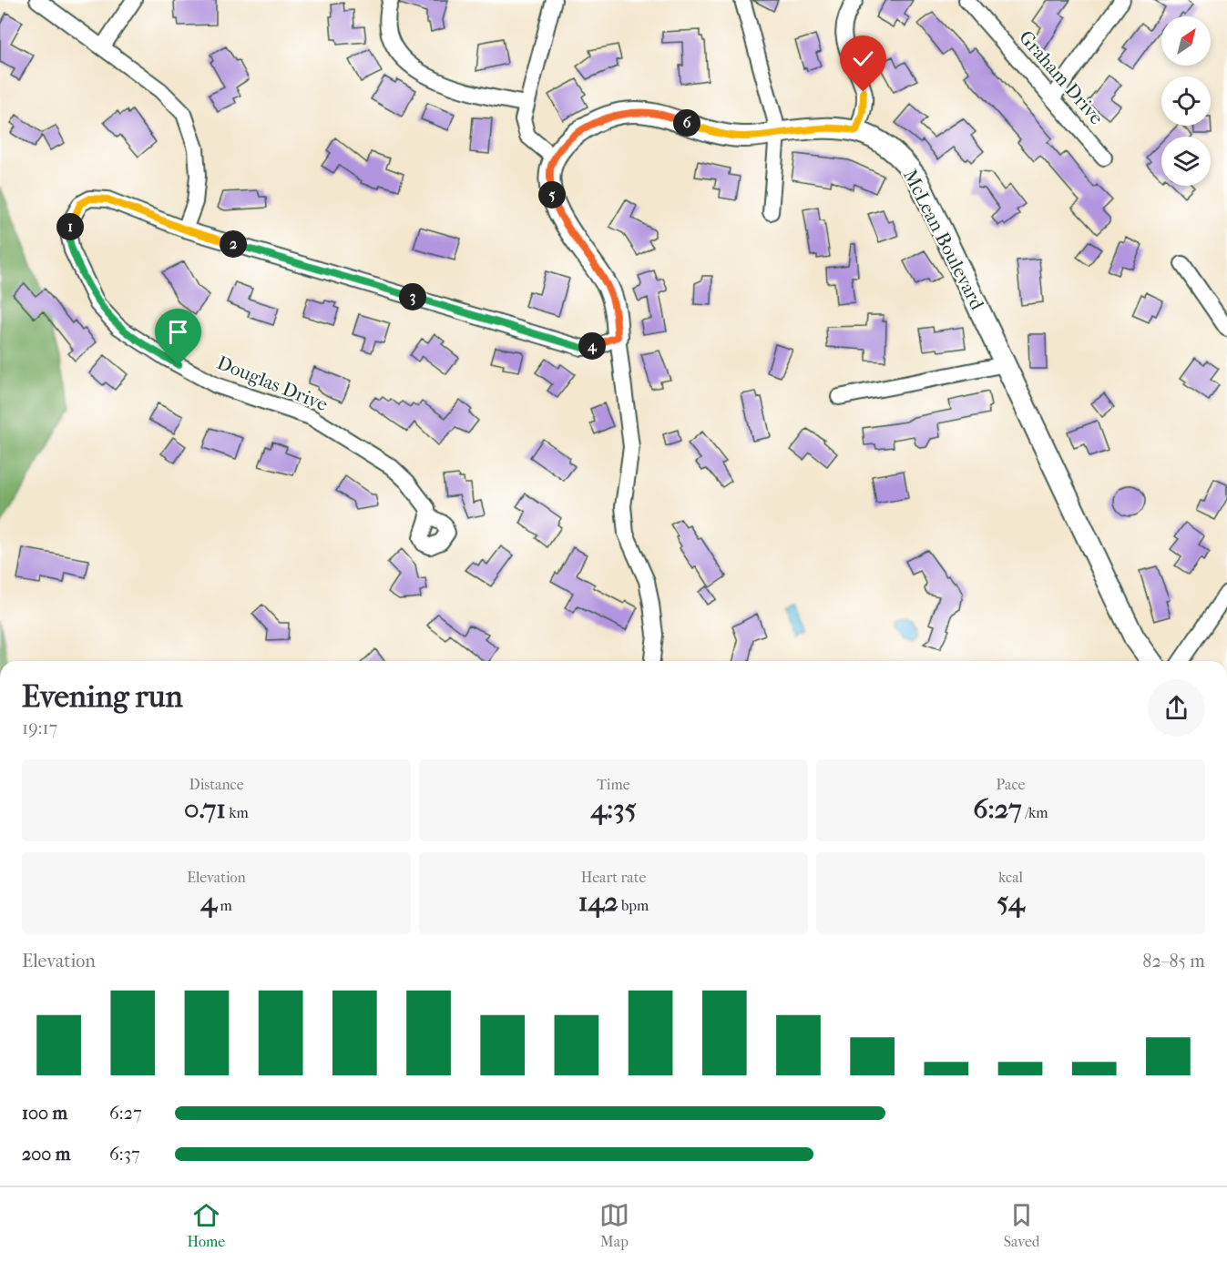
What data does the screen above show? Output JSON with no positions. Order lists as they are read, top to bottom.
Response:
{
  "streets": {
    "street": ["Graham Drive", "McLean Boulevard", "Douglas Drive"]
  },
  "north": "top right",
  "page": {
    "pins": [
      "6",
      "5",
      "1",
      "2",
      "3",
      "4"
    ],
    "heading": ["Evening run", "19:17"],
    "stats": [
      ["Distance", "0.71 km"],
      ["Time", "4:35"],
      ["Pace", "6:27 /km"],
      ["Elevation", "4 m"],
      ["Heart rate", "142 bpm"],
      ["kcal", "54"]
    ],
    "chart": ["Elevation", "82–85 m"],
    "list": [
      {
        "name": "100 m",
        "note": "6:27"
      },
      {
        "name": "200 m",
        "note": "6:37"
      }
    ],
    "tabs": ["Home", "Map", "Saved"]
  }
}
